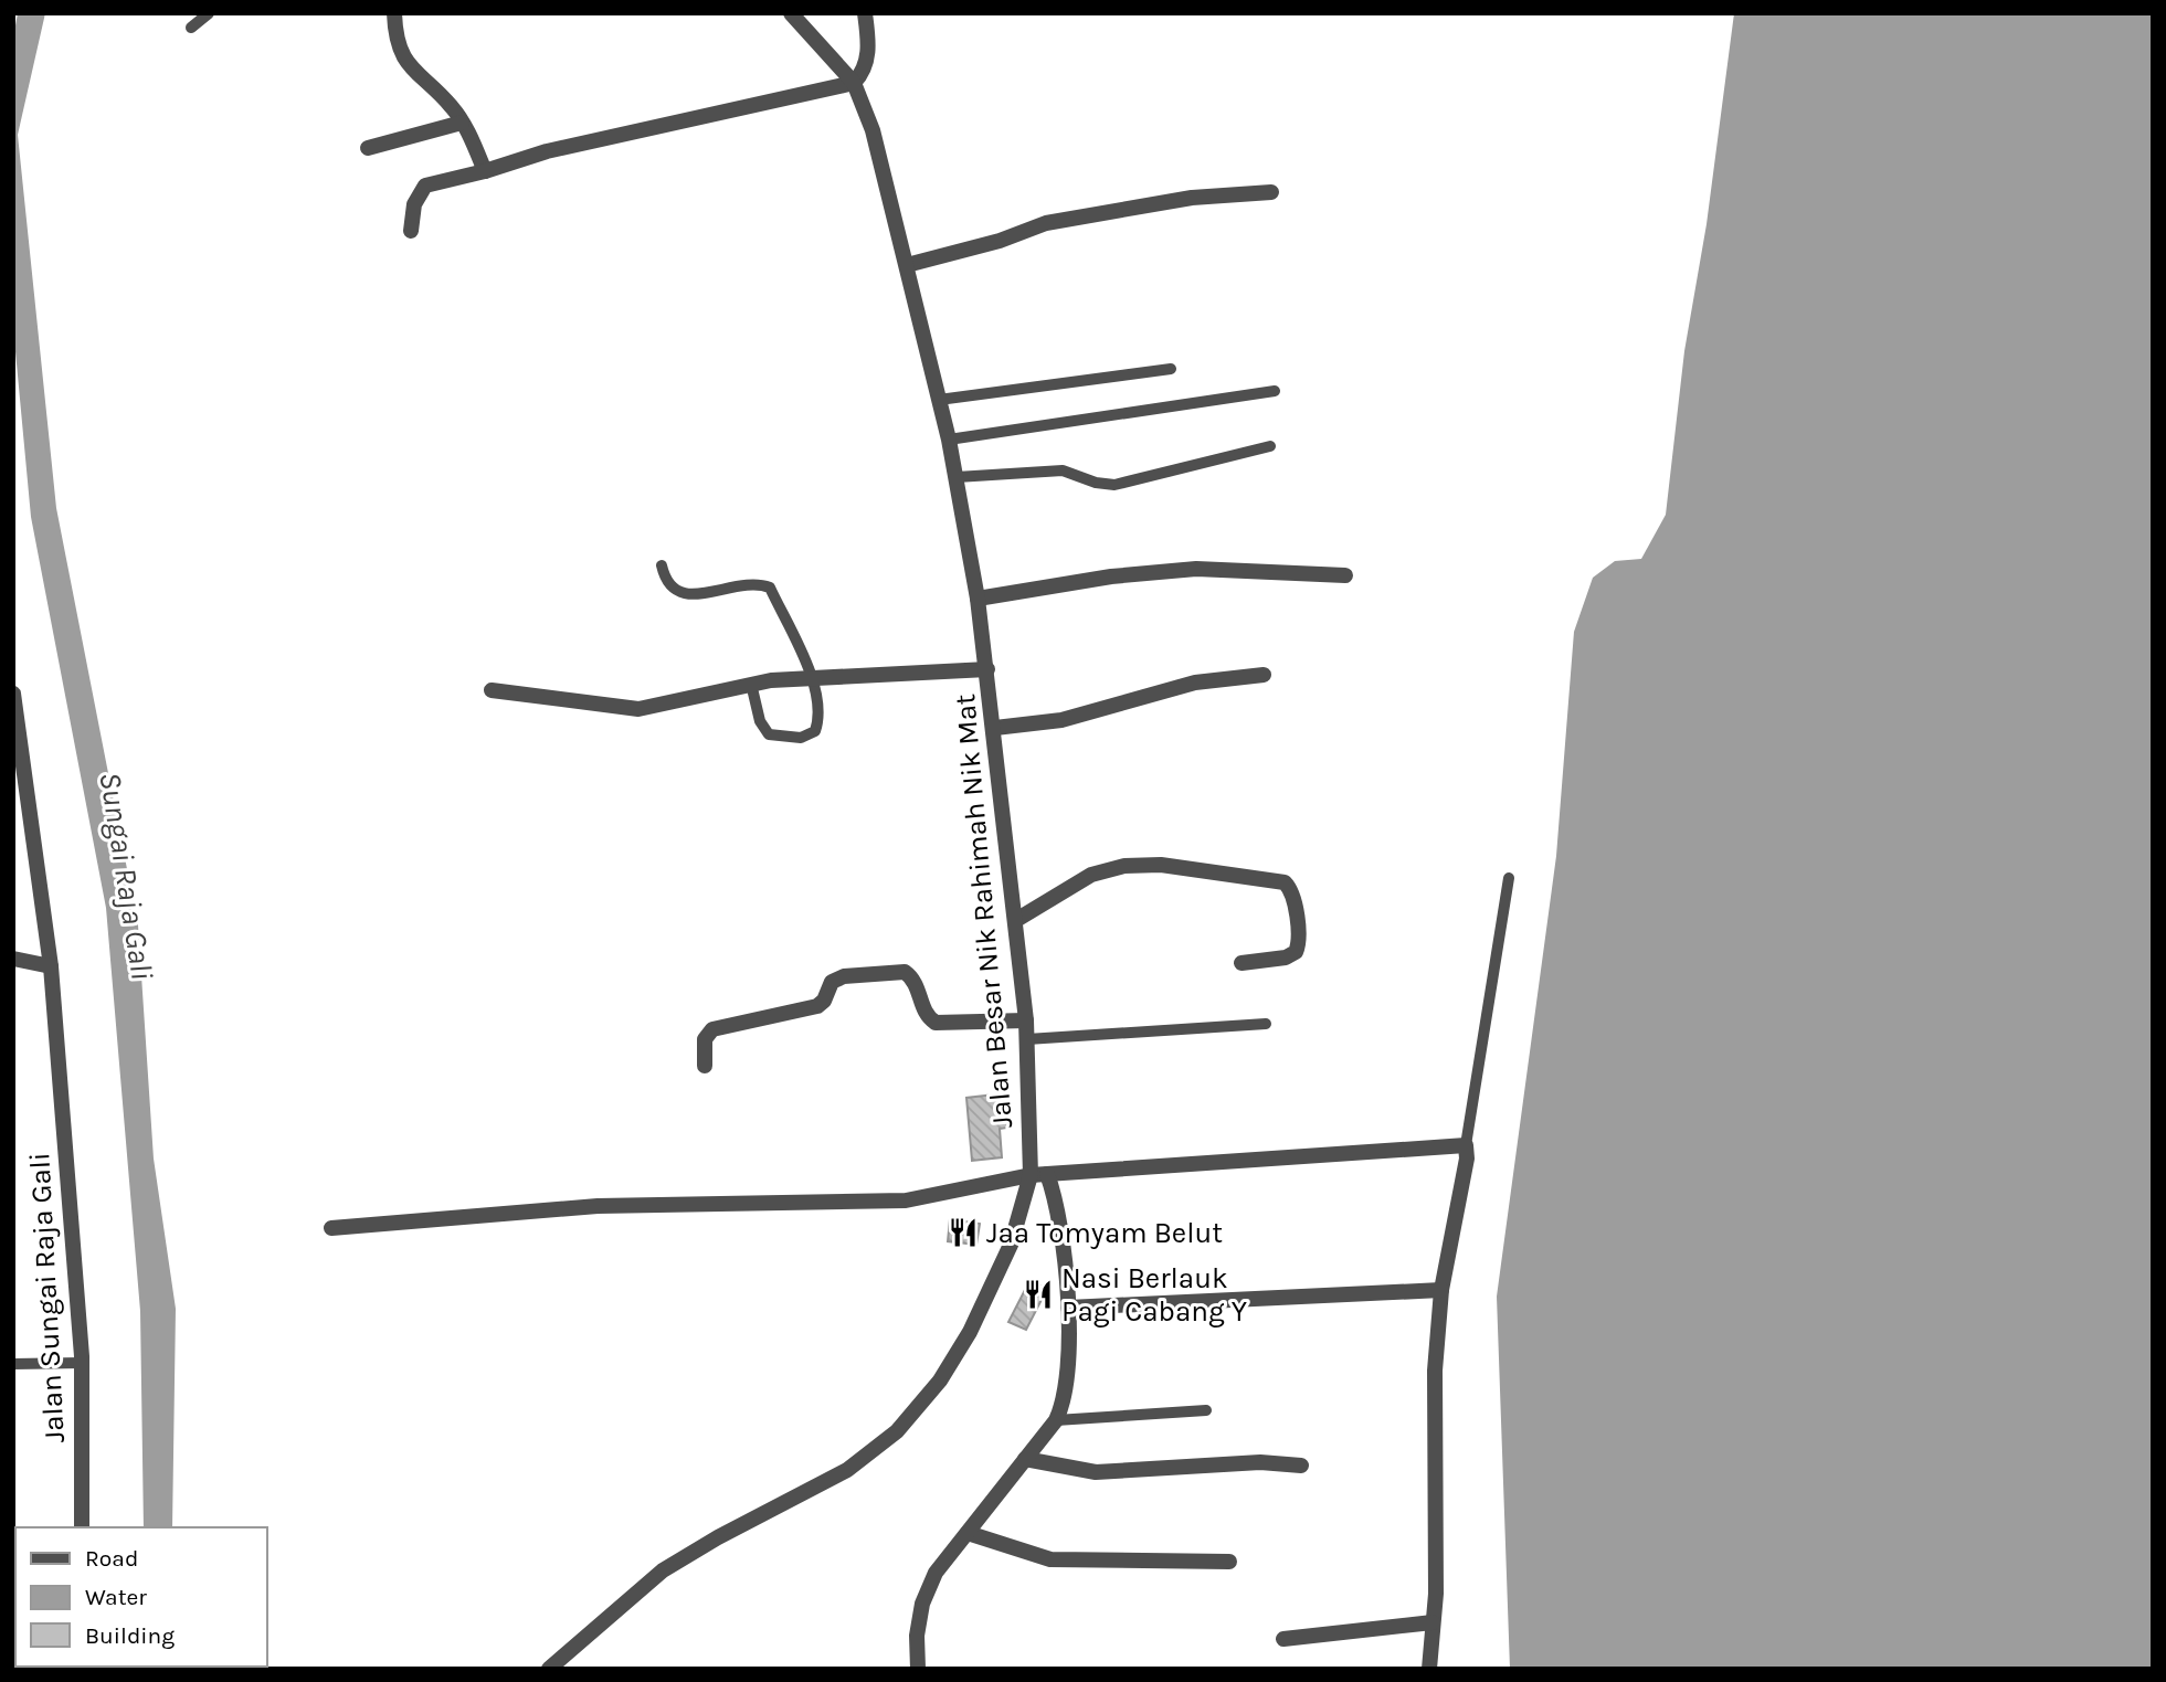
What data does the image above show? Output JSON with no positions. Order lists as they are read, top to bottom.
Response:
{
  "streets": {
    "street": ["Jalan Besar Nik Rahimah Nik Mat", "Jalan Sungai Raja Gali"]
  },
  "water": ["Sungai Raja Gali"],
  "places": {
    "restaurant": ["Jaa Tomyam Belut", "Nasi Berlauk Pagi Cabang Y"]
  },
  "legend": ["Road", "Water", "Building"]
}
